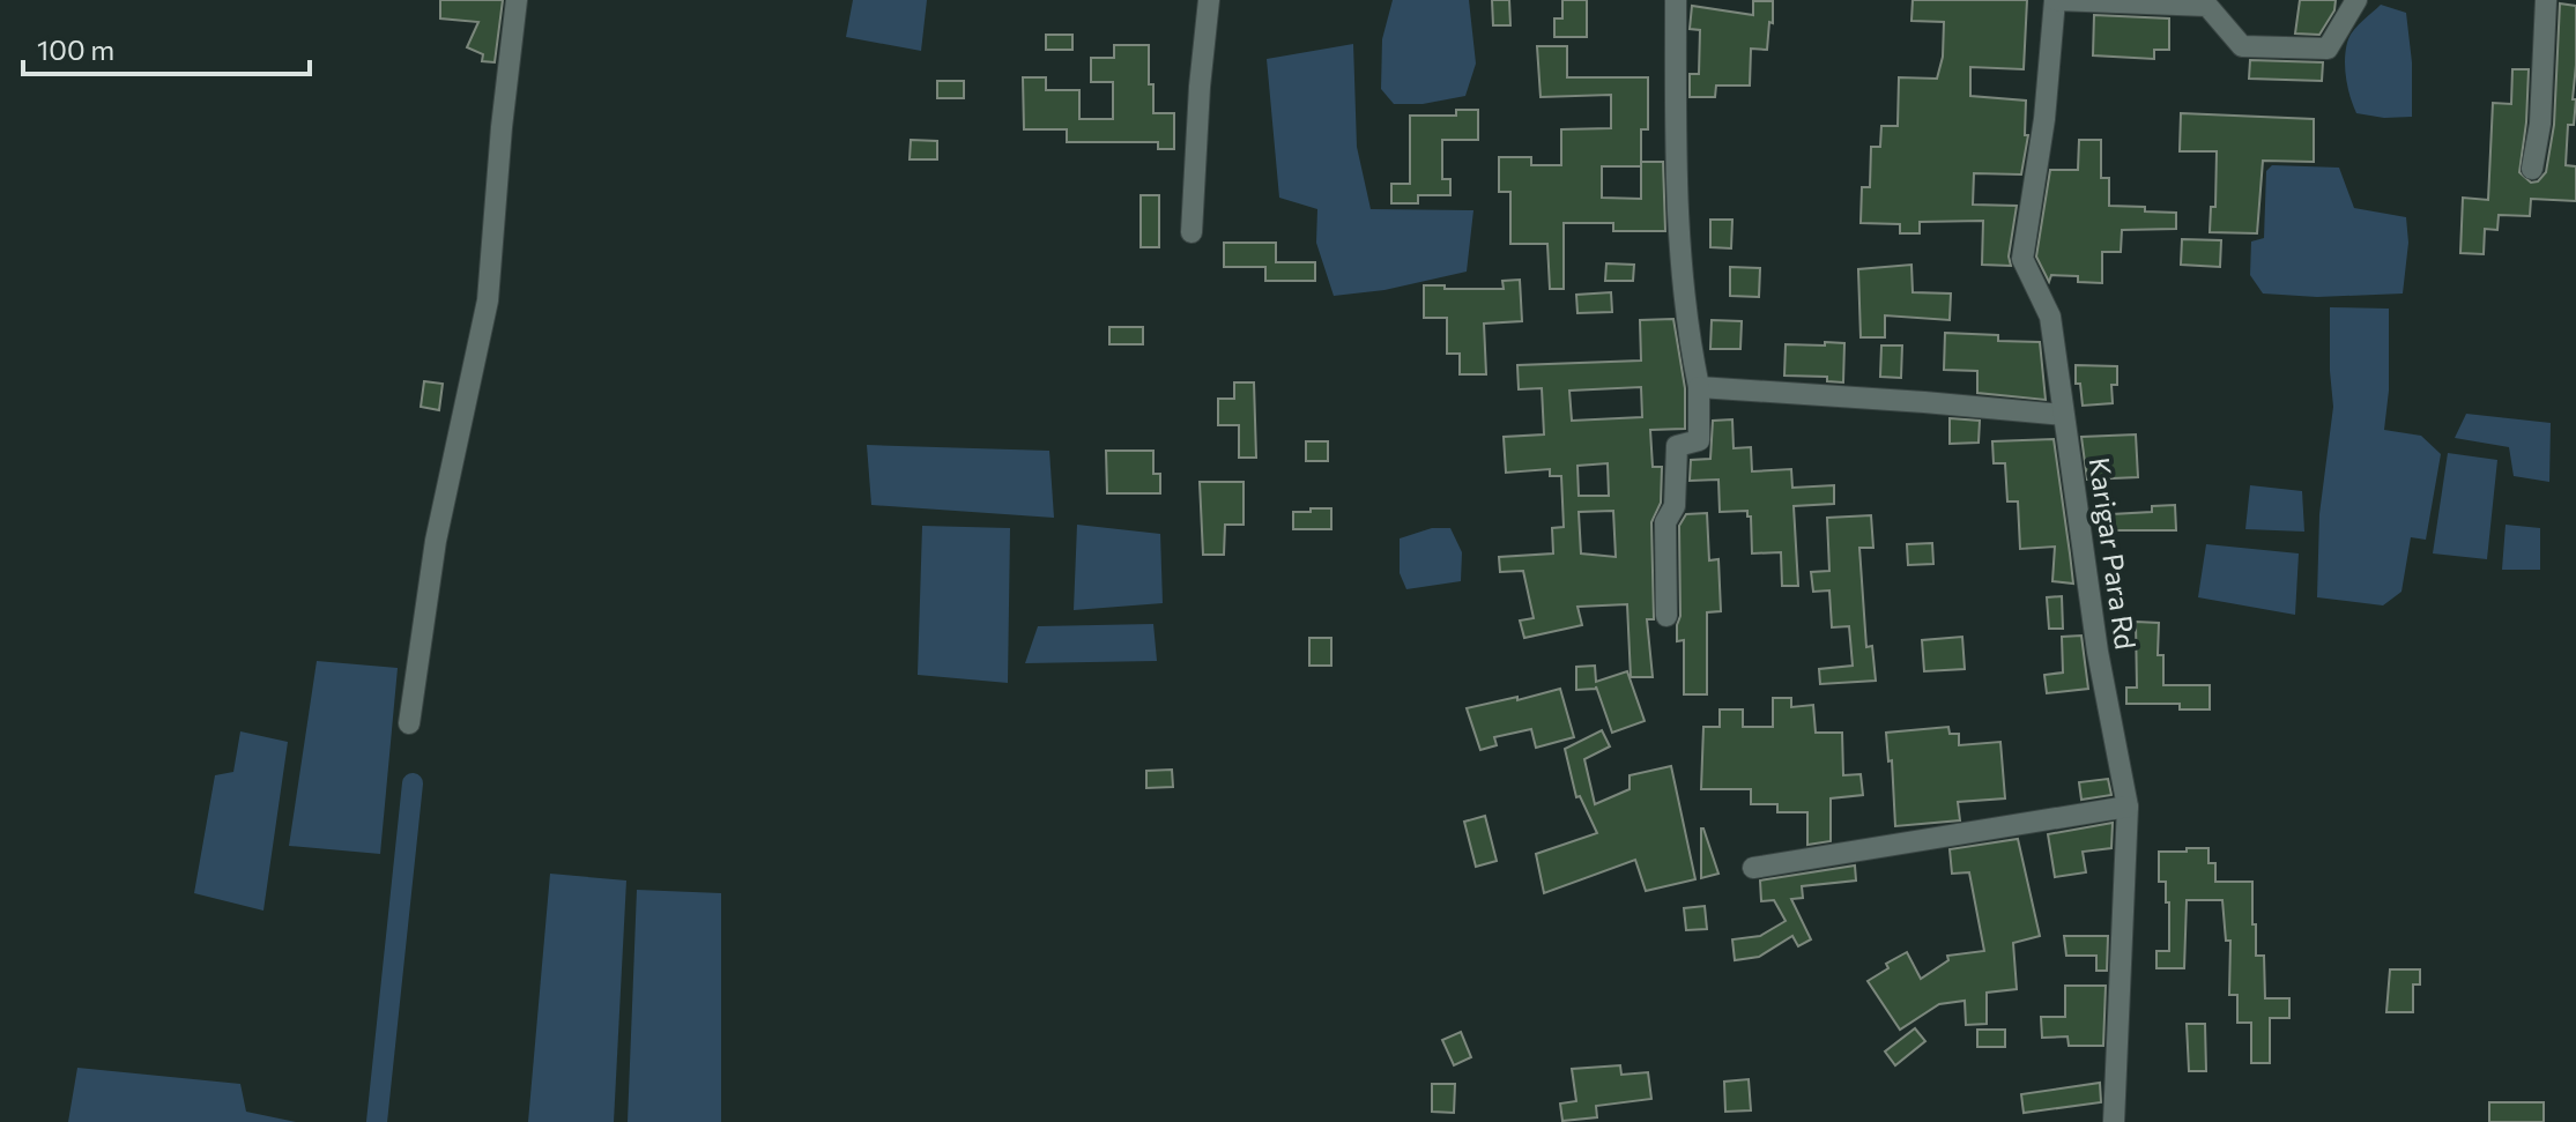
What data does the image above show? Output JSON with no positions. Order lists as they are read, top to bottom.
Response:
{
  "streets": {
    "street": ["Karigar Para Rd"]
  },
  "scale_bar": "100 m"
}
